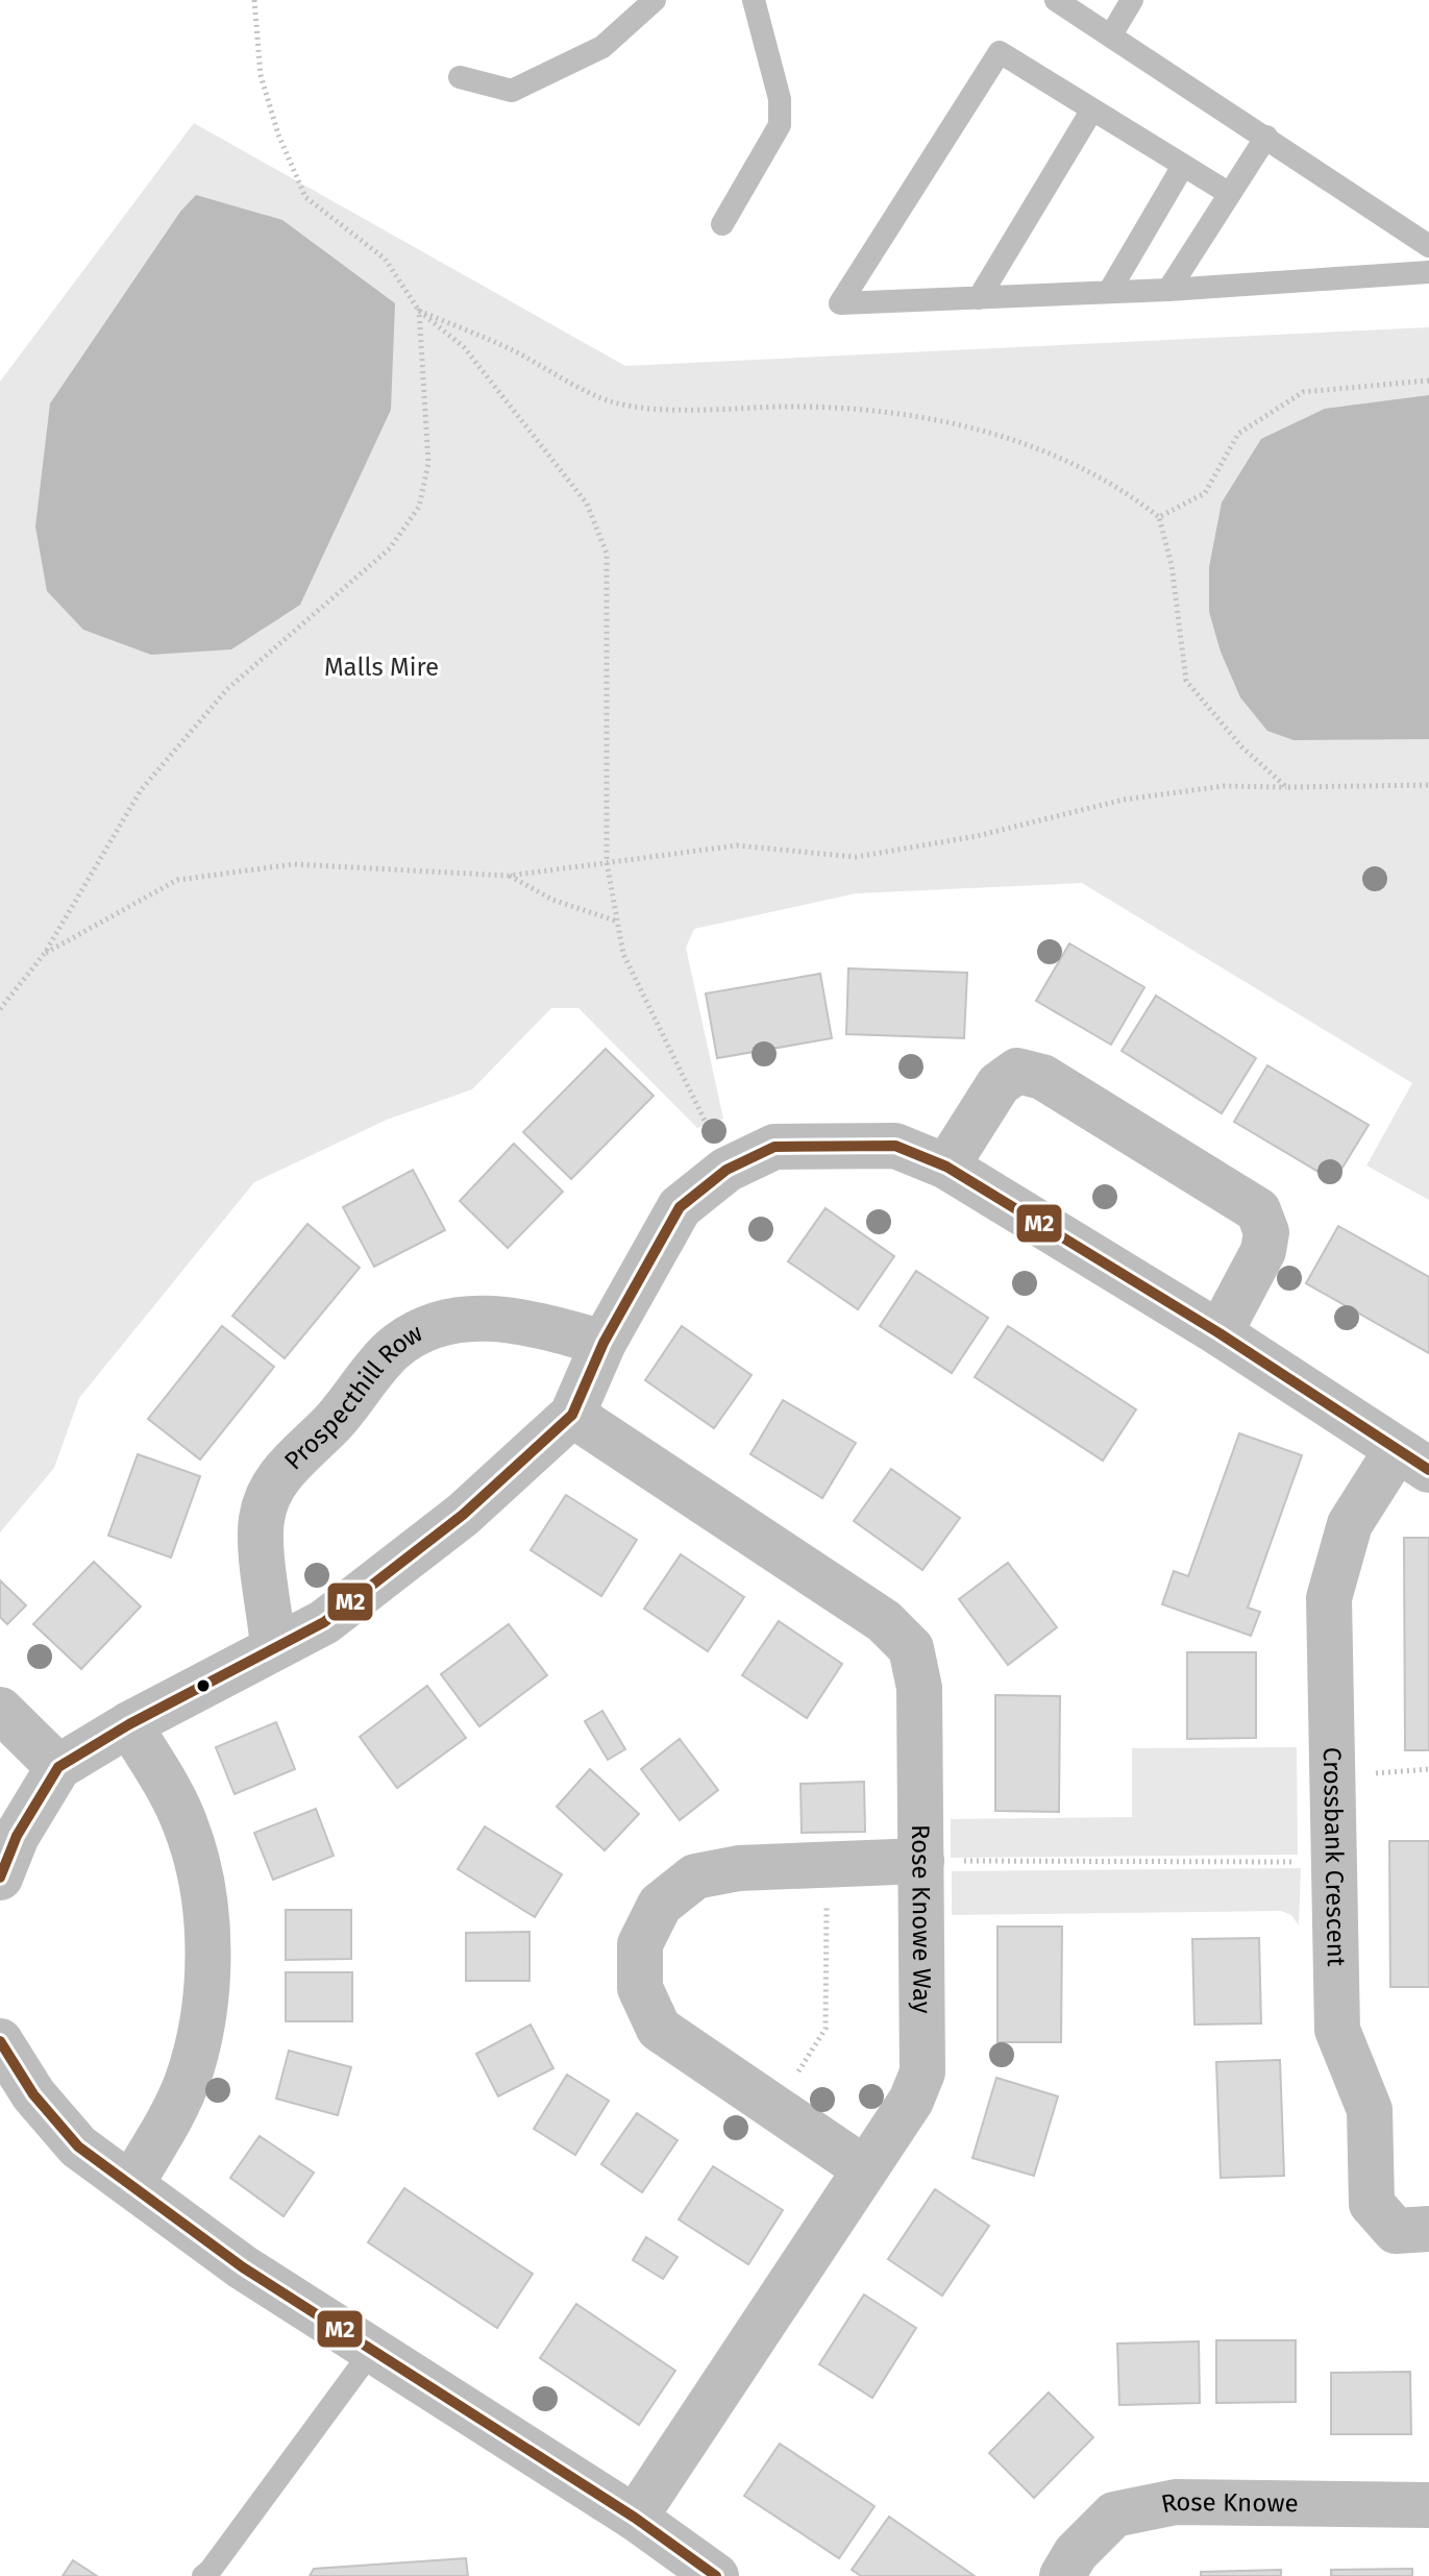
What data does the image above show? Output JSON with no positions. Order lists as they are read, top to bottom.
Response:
{
  "streets": {
    "street": [
      "Prospecthill Row",
      "Crossbank Crescent",
      "Rose Knowe Way",
      "Rose Knowe"
    ]
  },
  "parks": ["Malls Mire"],
  "lines": ["transit line M2"]
}
